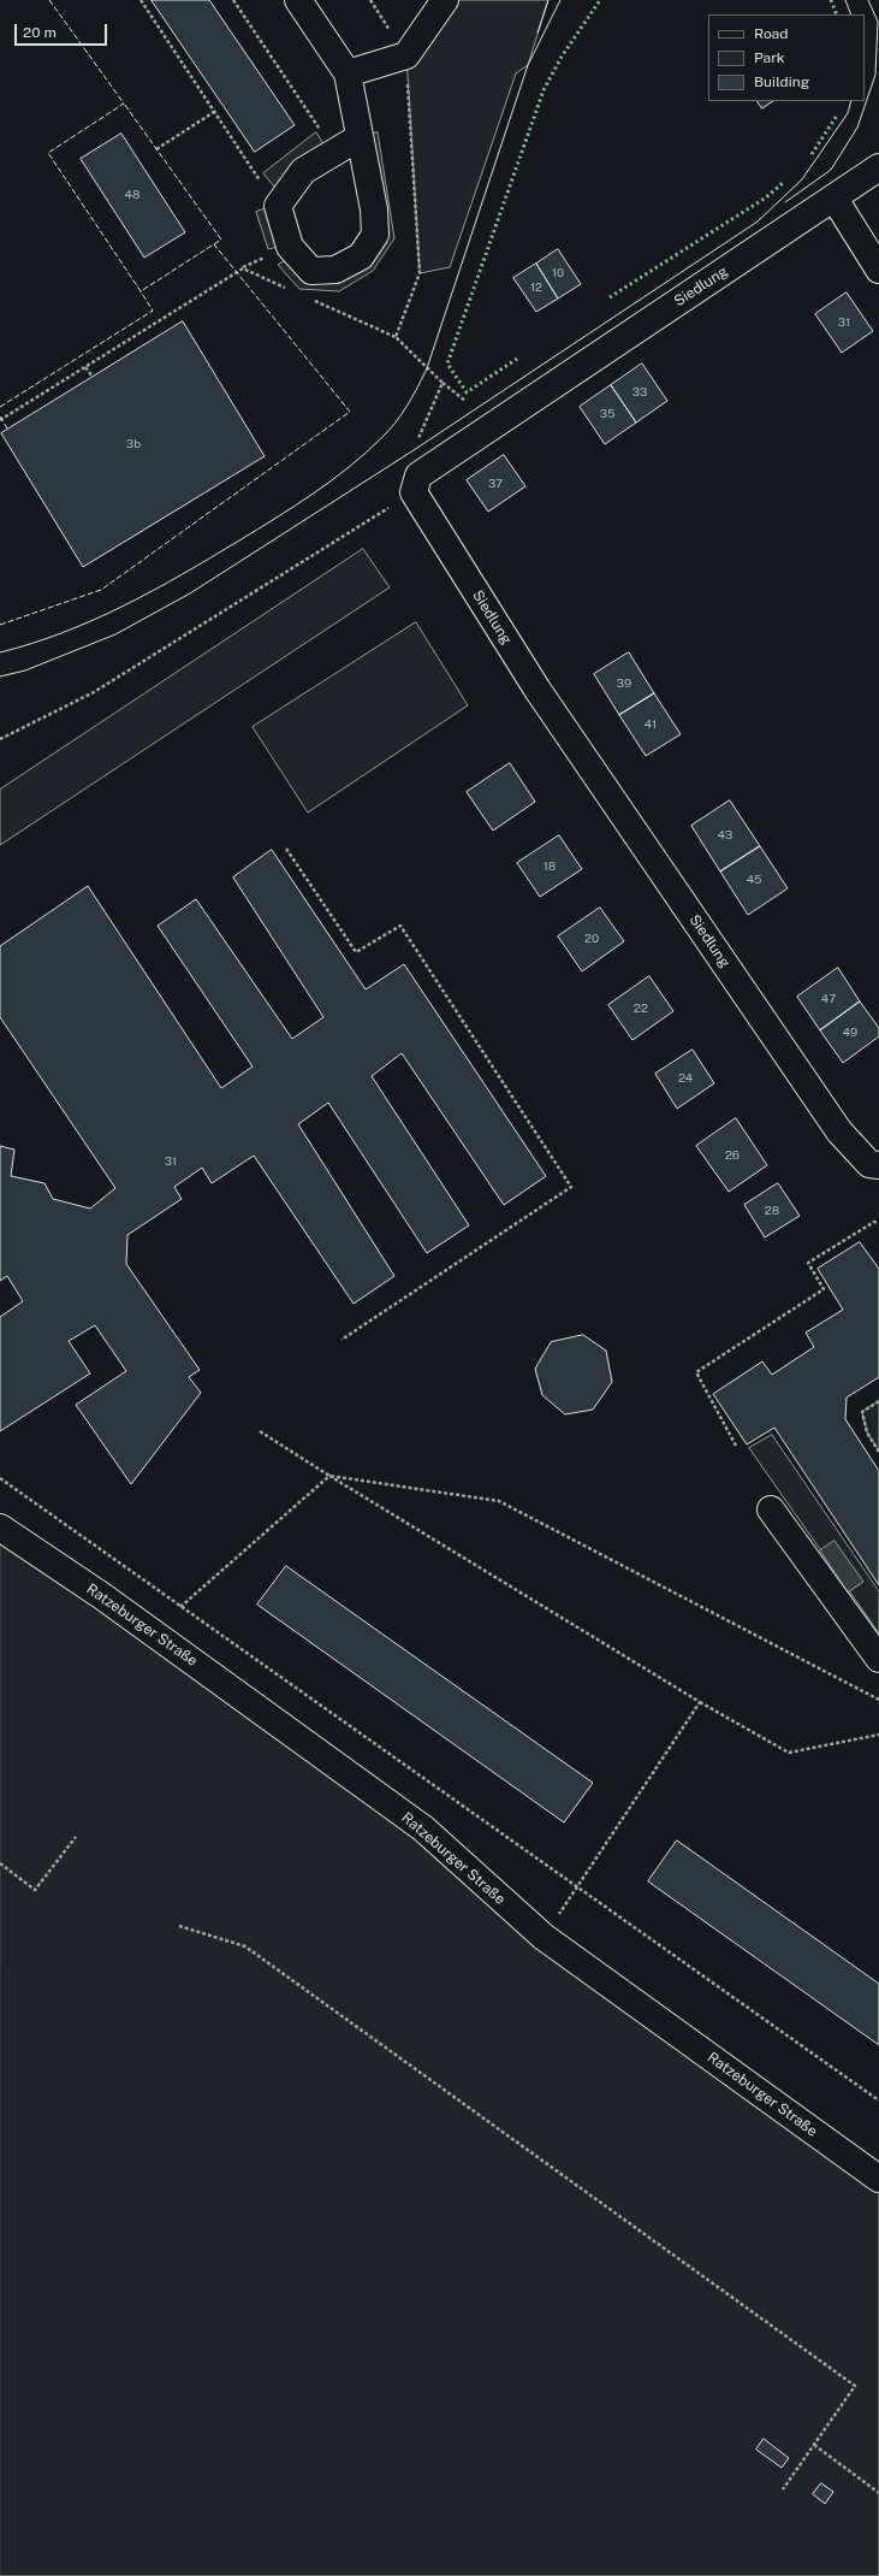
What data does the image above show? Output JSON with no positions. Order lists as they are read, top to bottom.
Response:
{
  "streets": {
    "street": ["Siedlung", "Ratzeburger Straße"]
  },
  "house_numbers": [
    "48",
    "10",
    "12",
    "31",
    "33",
    "35",
    "3b",
    "37",
    "39",
    "41",
    "43",
    "18",
    "45",
    "20",
    "47",
    "22",
    "49",
    "24",
    "26",
    "31",
    "28"
  ],
  "legend": ["Road", "Park", "Building"],
  "scale_bar": "20 m"
}
